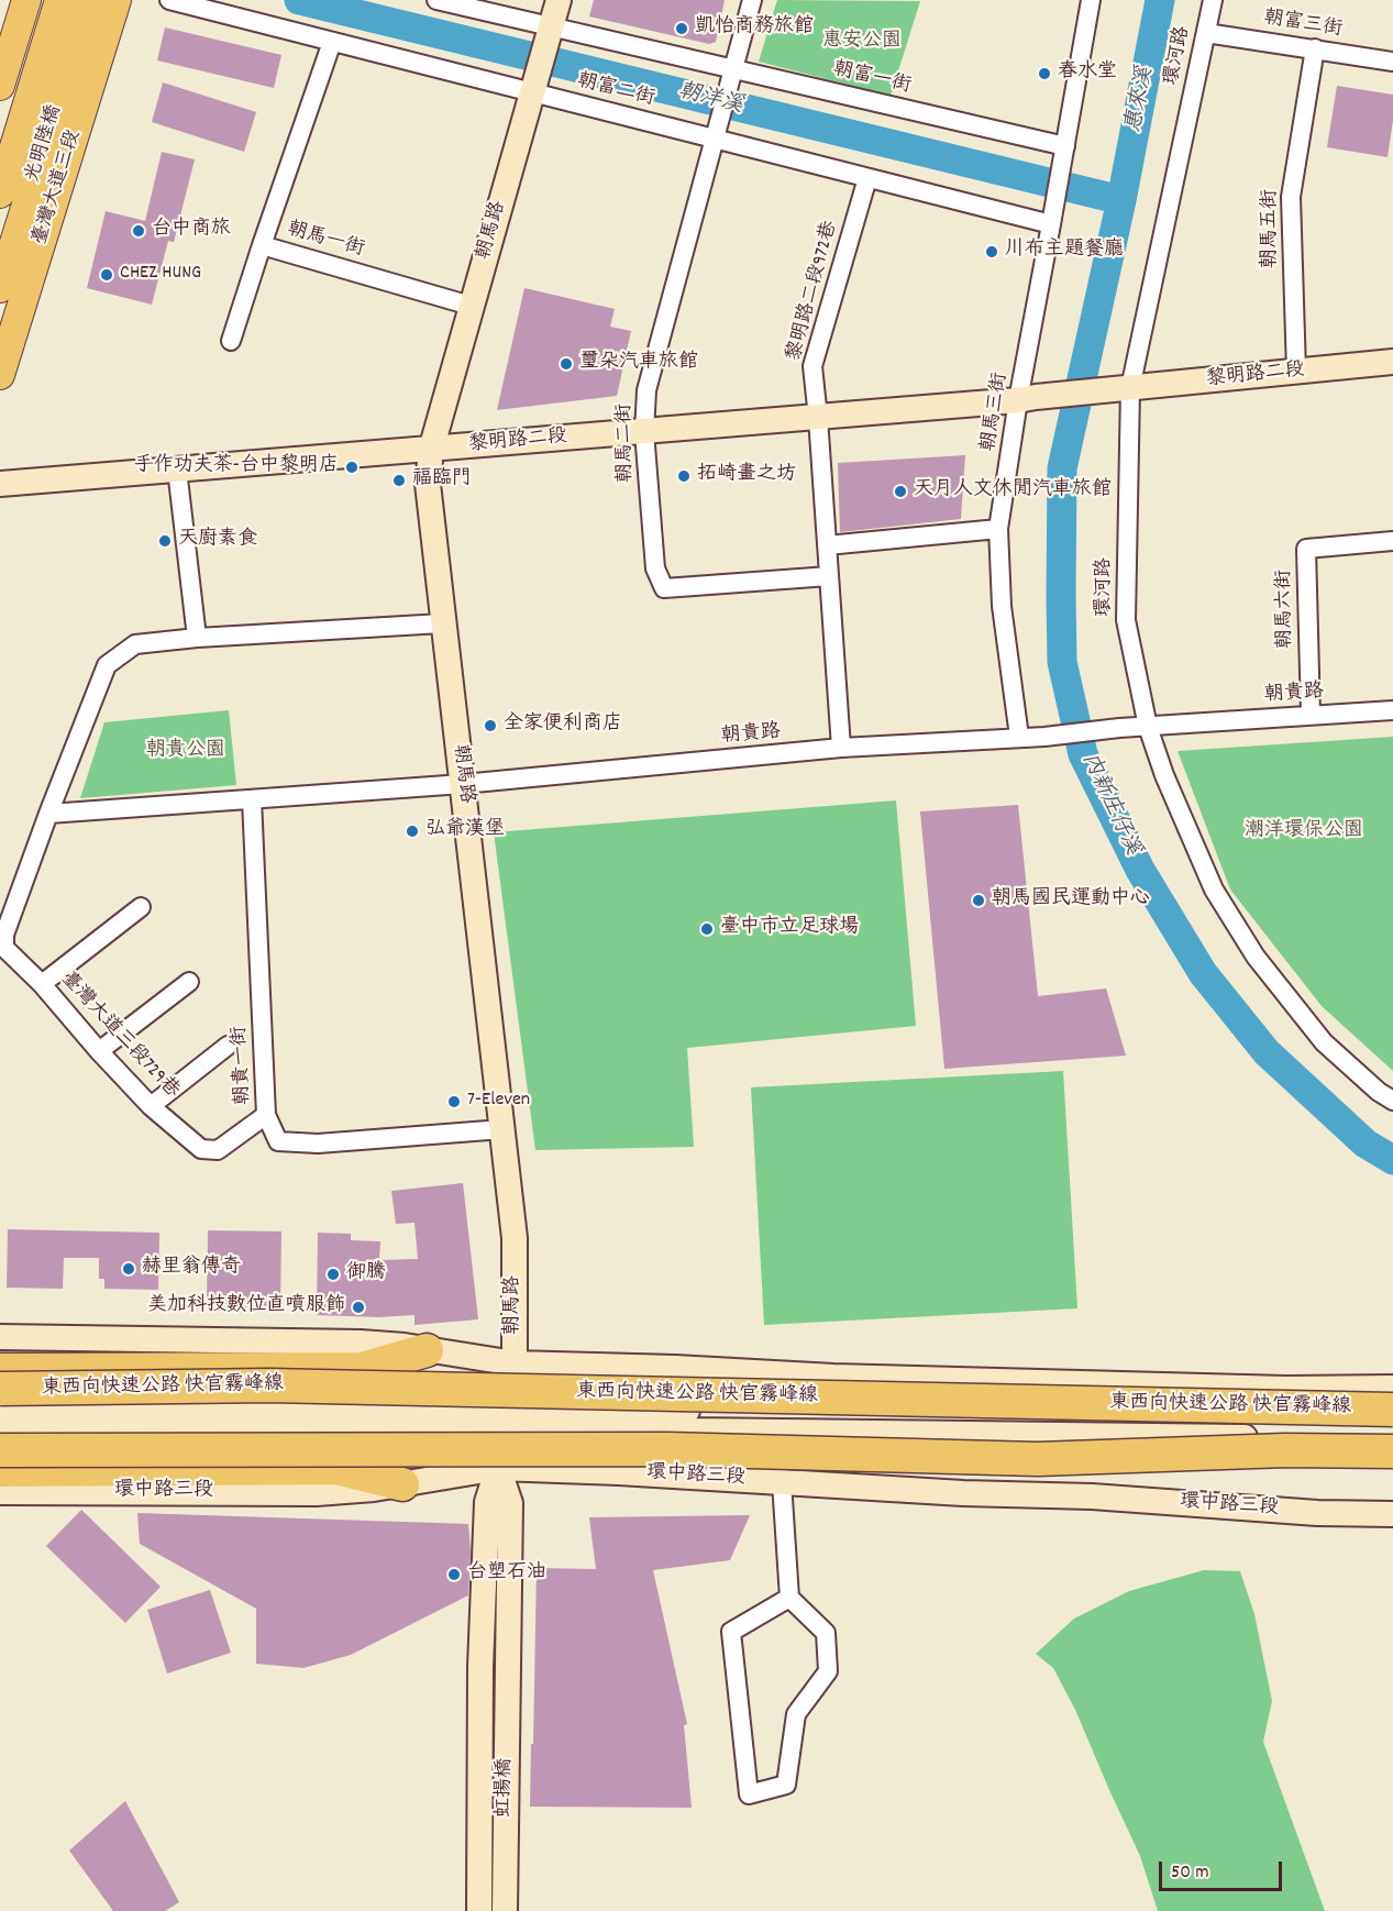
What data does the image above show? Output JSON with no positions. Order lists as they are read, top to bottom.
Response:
{
  "streets": {
    "highway": ["東西向快速公路 快官霧峰線"],
    "main road": ["光明陸橋", "臺灣大道三段"],
    "street": [
      "朝富三街",
      "環河路",
      "朝富一街",
      "朝富二街",
      "朝馬五街",
      "朝馬路",
      "朝馬一街",
      "黎明路二段972巷",
      "黎明路二段",
      "朝馬三街",
      "朝馬二街",
      "朝馬六街",
      "朝貴路",
      "臺灣大道三段729巷",
      "朝貴一街",
      "環中路三段",
      "虹揚橋"
    ]
  },
  "crossings": [
    ["朝富三街", "環河路"],
    ["朝富三街", "朝馬五街"],
    ["環河路", "黎明路二段"],
    ["環河路", "朝貴路"],
    ["朝富一街", "朝馬路"],
    ["朝富一街", "朝馬三街"],
    ["朝富一街", "朝馬二街"],
    ["朝富二街", "朝馬路"],
    ["朝富二街", "朝馬一街"],
    ["朝富二街", "黎明路二段972巷"],
    ["朝富二街", "朝馬三街"],
    ["朝富二街", "朝馬二街"],
    ["朝馬五街", "黎明路二段"],
    ["朝馬路", "朝馬一街"],
    ["朝馬路", "黎明路二段"],
    ["朝馬路", "朝貴路"],
    ["朝馬路", "朝貴一街"],
    ["朝馬路", "環中路三段"],
    ["朝馬路", "虹揚橋"],
    ["黎明路二段972巷", "黎明路二段"],
    ["黎明路二段", "朝馬三街"],
    ["黎明路二段", "朝馬二街"],
    ["朝馬三街", "朝貴路"],
    ["朝馬六街", "朝貴路"],
    ["臺灣大道三段729巷", "朝貴一街"],
    ["環中路三段", "虹揚橋"]
  ],
  "water": ["朝洋溪", "惠來溪", "內新庄仔溪"],
  "parks": ["惠安公園", "朝貴公園", "潮洋環保公園"],
  "places": [
    "凱怡商務旅館",
    "春水堂",
    "台中商旅",
    "川布主題餐廳",
    "CHEZ HUNG",
    "璽朵汽車旅館",
    "手作功夫茶-台中黎明店",
    "拓崎畫之坊",
    "福臨門",
    "天月人文休閒汽車旅館",
    "天廚素食",
    "全家便利商店",
    "弘爺漢堡",
    "朝馬國民運動中心",
    "臺中市立足球場",
    "7-Eleven",
    "赫里翁傳奇",
    "御騰",
    "美加科技數位直噴服飾",
    "台塑石油"
  ],
  "scale_bar": "50 m"
}
